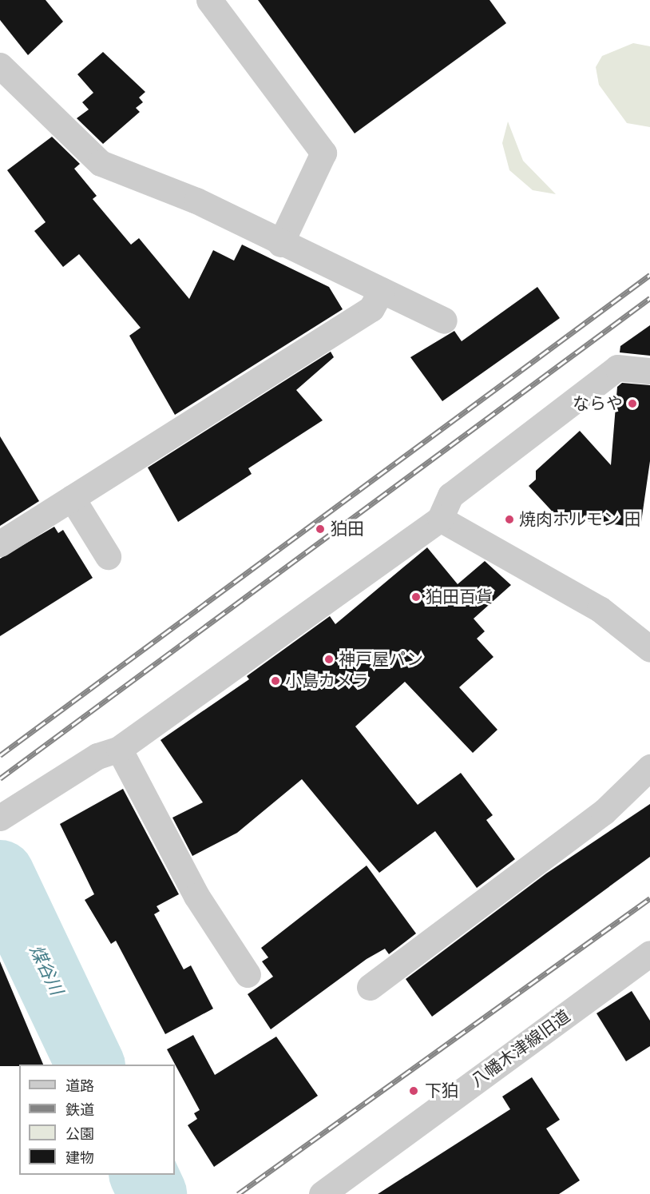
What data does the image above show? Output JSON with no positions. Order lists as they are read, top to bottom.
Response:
{
  "streets": {
    "street": ["八幡木津線旧道"]
  },
  "water": ["煤谷川"],
  "places": [
    "ならや",
    "焼肉ホルモン 田",
    "狛田",
    "狛田百貨",
    "神戸屋パン",
    "小島カメラ",
    "下狛"
  ],
  "legend": [
    "道路",
    "鉄道",
    "公園",
    "建物"
  ]
}
